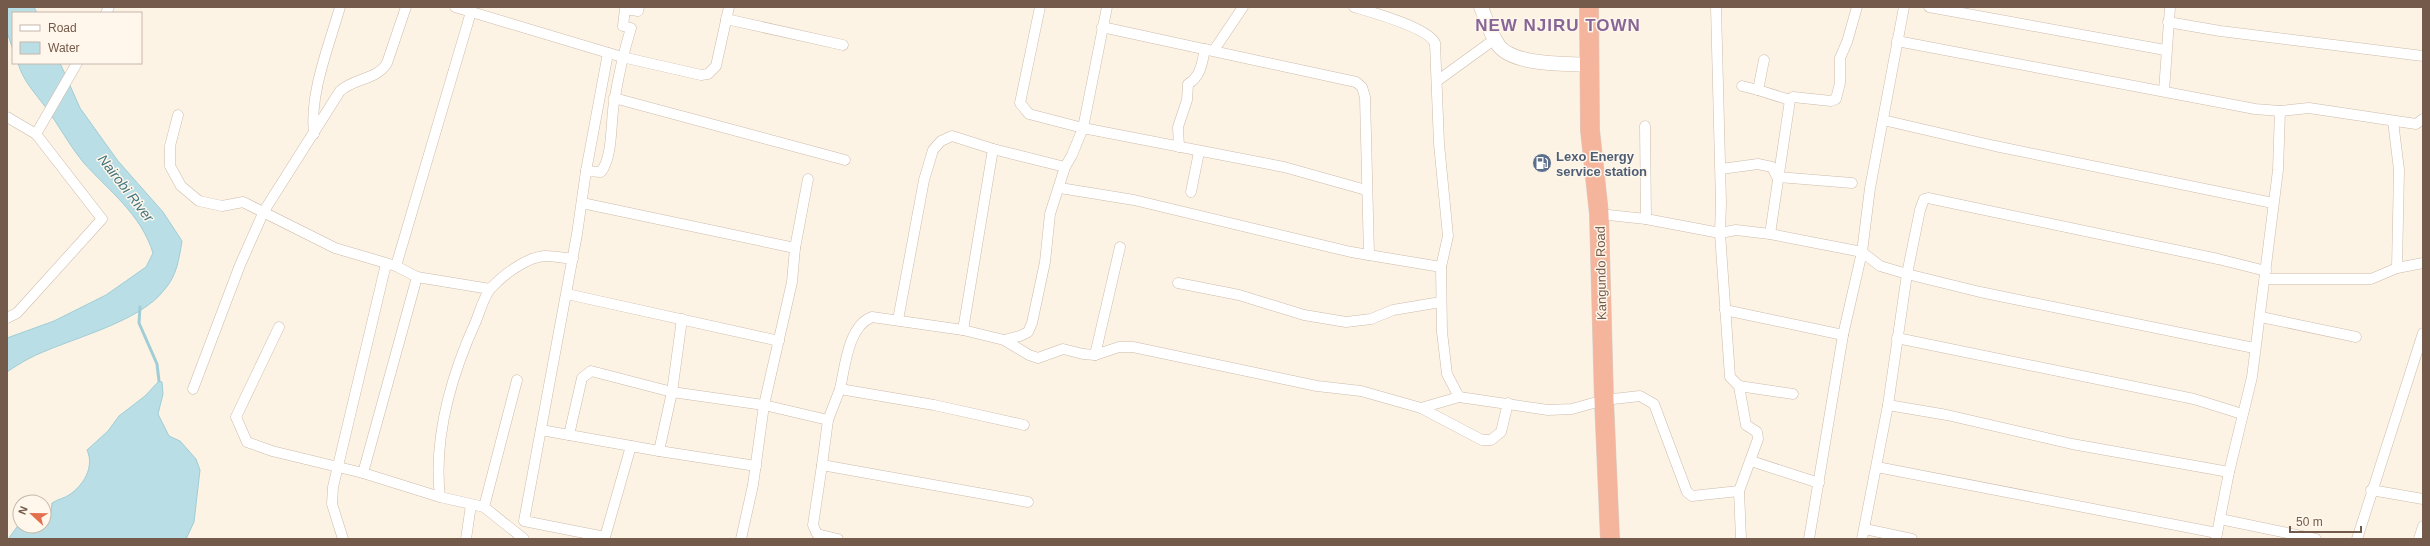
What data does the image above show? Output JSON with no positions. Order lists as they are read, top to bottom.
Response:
{
  "streets": {
    "highway": ["Kangundo Road"]
  },
  "districts": ["NEW NJIRU TOWN"],
  "water": ["Nairobi River"],
  "places": {
    "fuel station": ["Lexo Energy service station"]
  },
  "legend": ["Road", "Water"],
  "scale_bar": "50 m",
  "north": "left"
}
